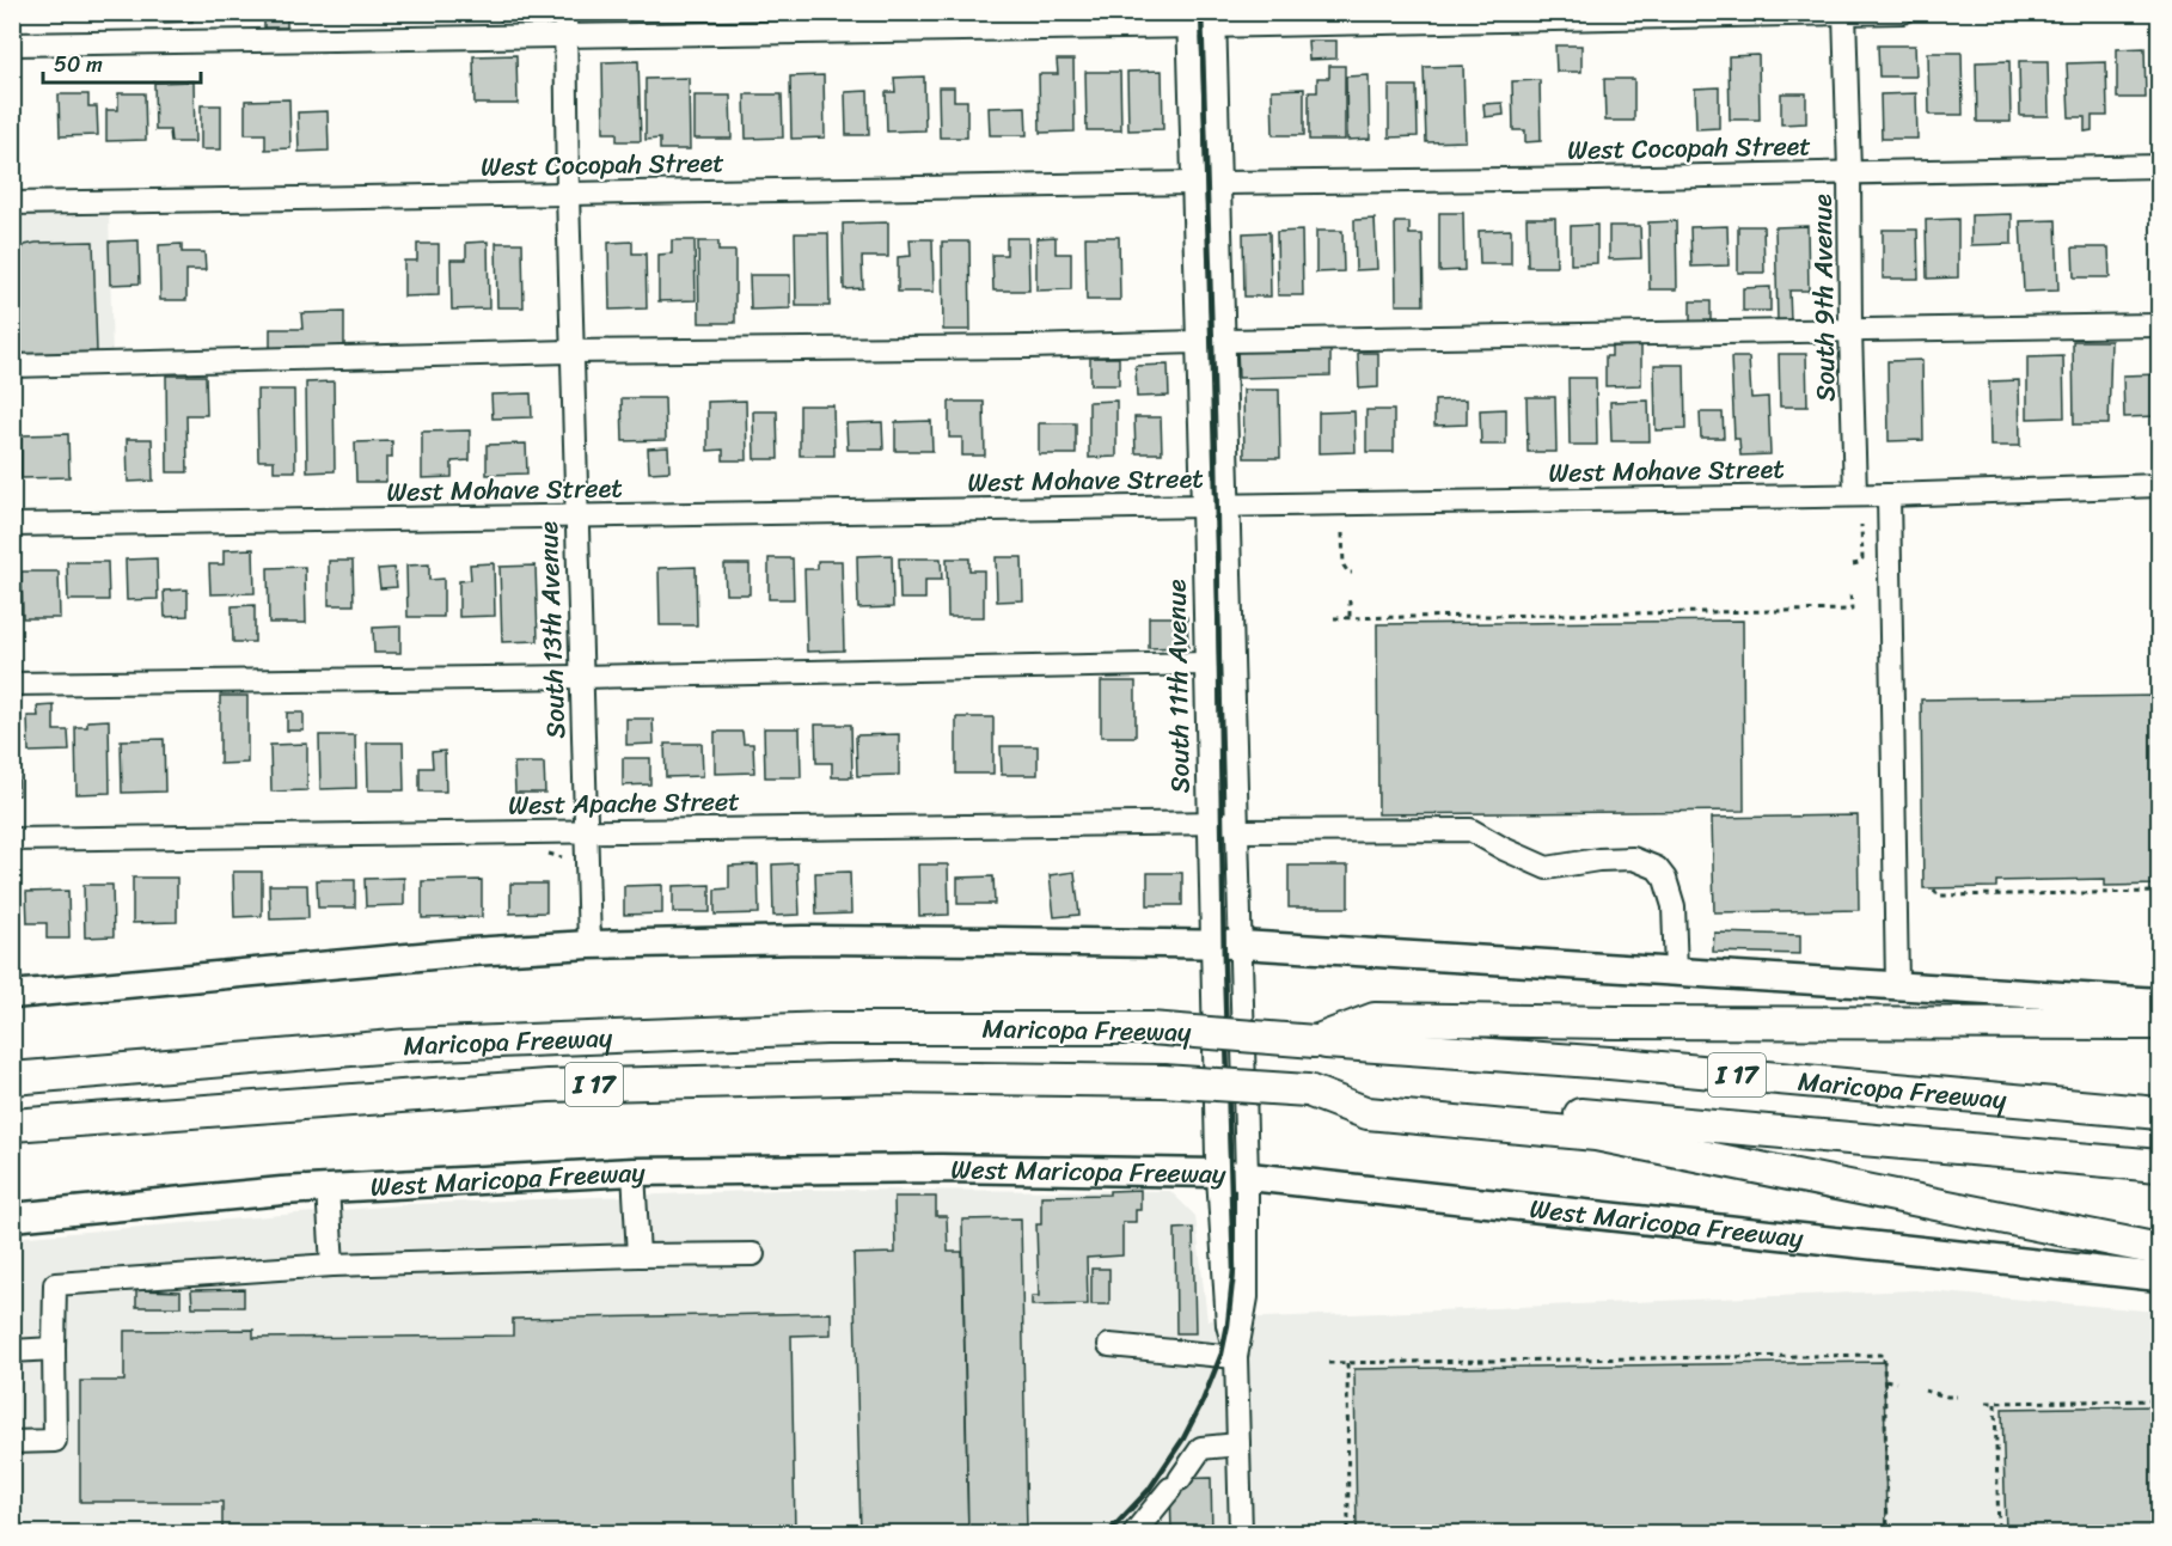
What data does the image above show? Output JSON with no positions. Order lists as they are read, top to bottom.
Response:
{
  "streets": {
    "highway": ["Maricopa Freeway", "I 17"],
    "main road": ["West Maricopa Freeway"],
    "street": [
      "West Cocopah Street",
      "South 9th Avenue",
      "West Mohave Street",
      "South 13th Avenue",
      "South 11th Avenue",
      "West Apache Street"
    ]
  },
  "crossings": [
    ["West Cocopah Street", "South 9th Avenue"],
    ["West Cocopah Street", "South 13th Avenue"],
    ["West Cocopah Street", "South 11th Avenue"],
    ["South 9th Avenue", "West Mohave Street"],
    ["West Mohave Street", "South 13th Avenue"],
    ["West Mohave Street", "South 11th Avenue"],
    ["South 13th Avenue", "West Apache Street"],
    ["South 11th Avenue", "West Apache Street"],
    ["South 11th Avenue", "West Maricopa Freeway"]
  ],
  "scale_bar": "50 m"
}
